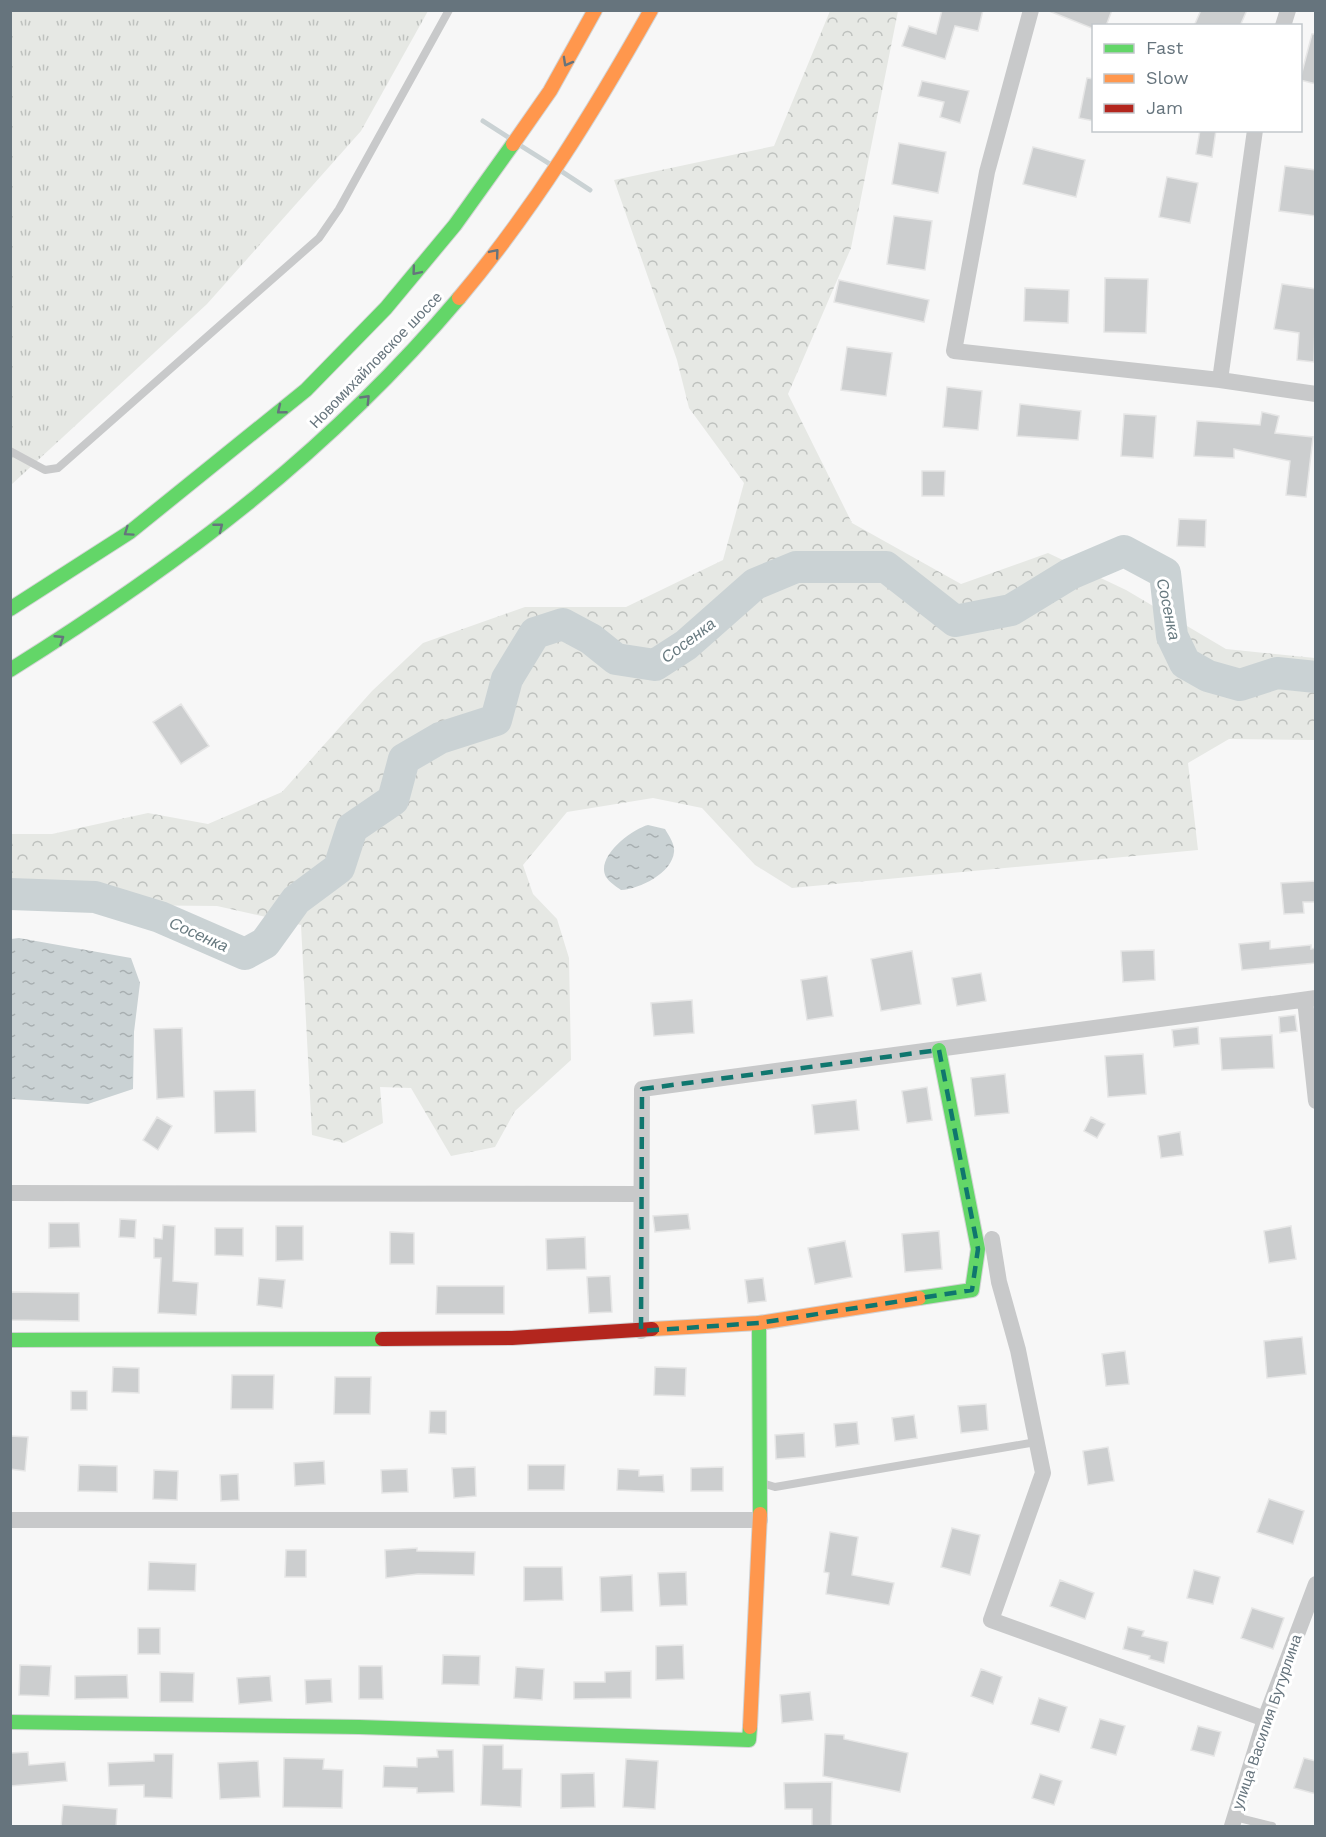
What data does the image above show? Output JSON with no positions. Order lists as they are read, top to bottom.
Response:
{
  "streets": {
    "street": ["Новомихайловское шоссе", "улица Василия Бутурлина"]
  },
  "water": ["Сосенка"],
  "legend": ["Fast", "Slow", "Jam"]
}
